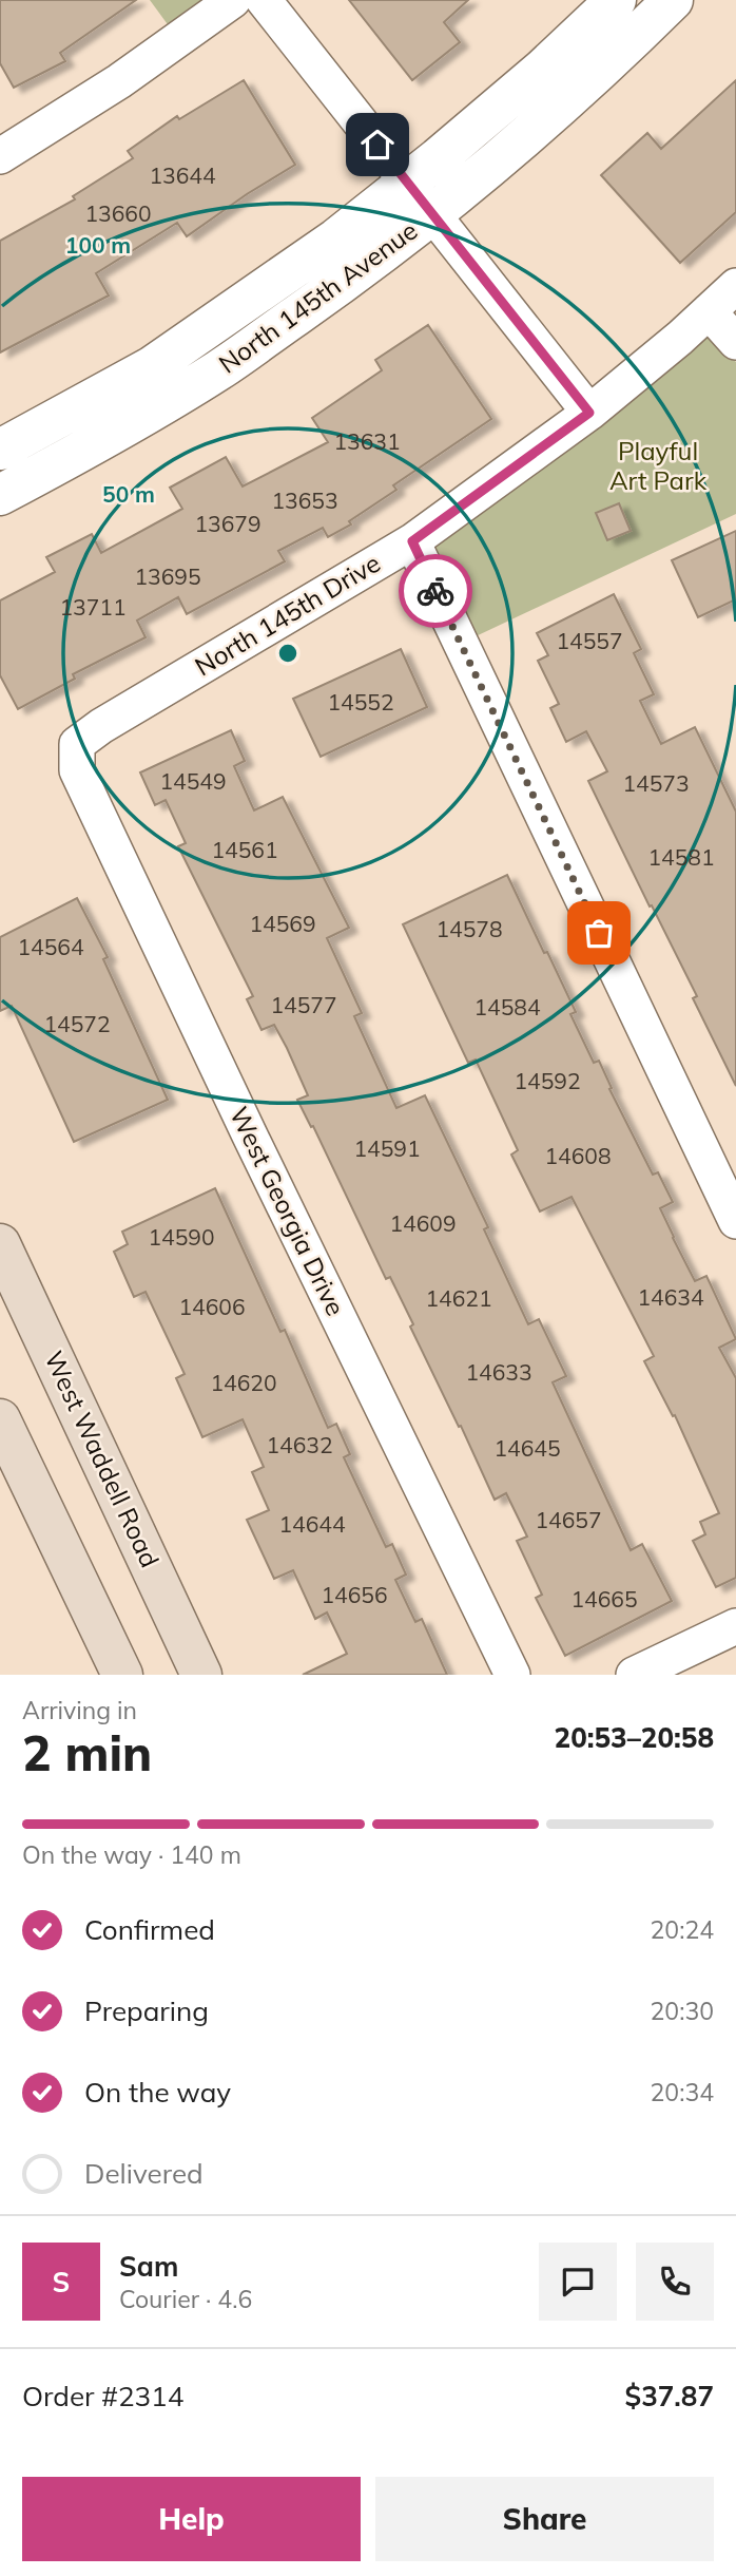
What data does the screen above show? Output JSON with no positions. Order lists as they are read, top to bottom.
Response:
{
  "streets": {
    "main road": ["West Waddell Road"],
    "street": ["North 145th Avenue", "North 145th Drive", "West Georgia Drive"]
  },
  "crossings": [
    ["North 145th Drive", "West Georgia Drive"]
  ],
  "parks": ["Playful Art Park"],
  "house_numbers": [
    "13644",
    "13660",
    "13631",
    "13653",
    "13679",
    "13695",
    "13711",
    "14557",
    "14552",
    "14549",
    "14573",
    "14561",
    "14581",
    "14569",
    "14578",
    "14564",
    "14577",
    "14584",
    "14572",
    "14592",
    "14591",
    "14608",
    "14609",
    "14590",
    "14634",
    "14621",
    "14606",
    "14633",
    "14620",
    "14632",
    "14645",
    "14657",
    "14644",
    "14656",
    "14665"
  ],
  "page": {
    "heading": ["2 min", "Arriving in", "20:53–20:58"],
    "panel": [
      "Sam",
      "Courier · 4.6",
      "Order #2314",
      "$37.87"
    ],
    "bar": "On the way · 140 m",
    "list": [
      ["Confirmed", "20:24"],
      ["Preparing", "20:30"],
      ["On the way", "20:34"],
      "Delivered"
    ],
    "round": "S",
    "buttons": ["Help", "Share"]
  },
  "rings": ["100 m", "50 m"]
}
